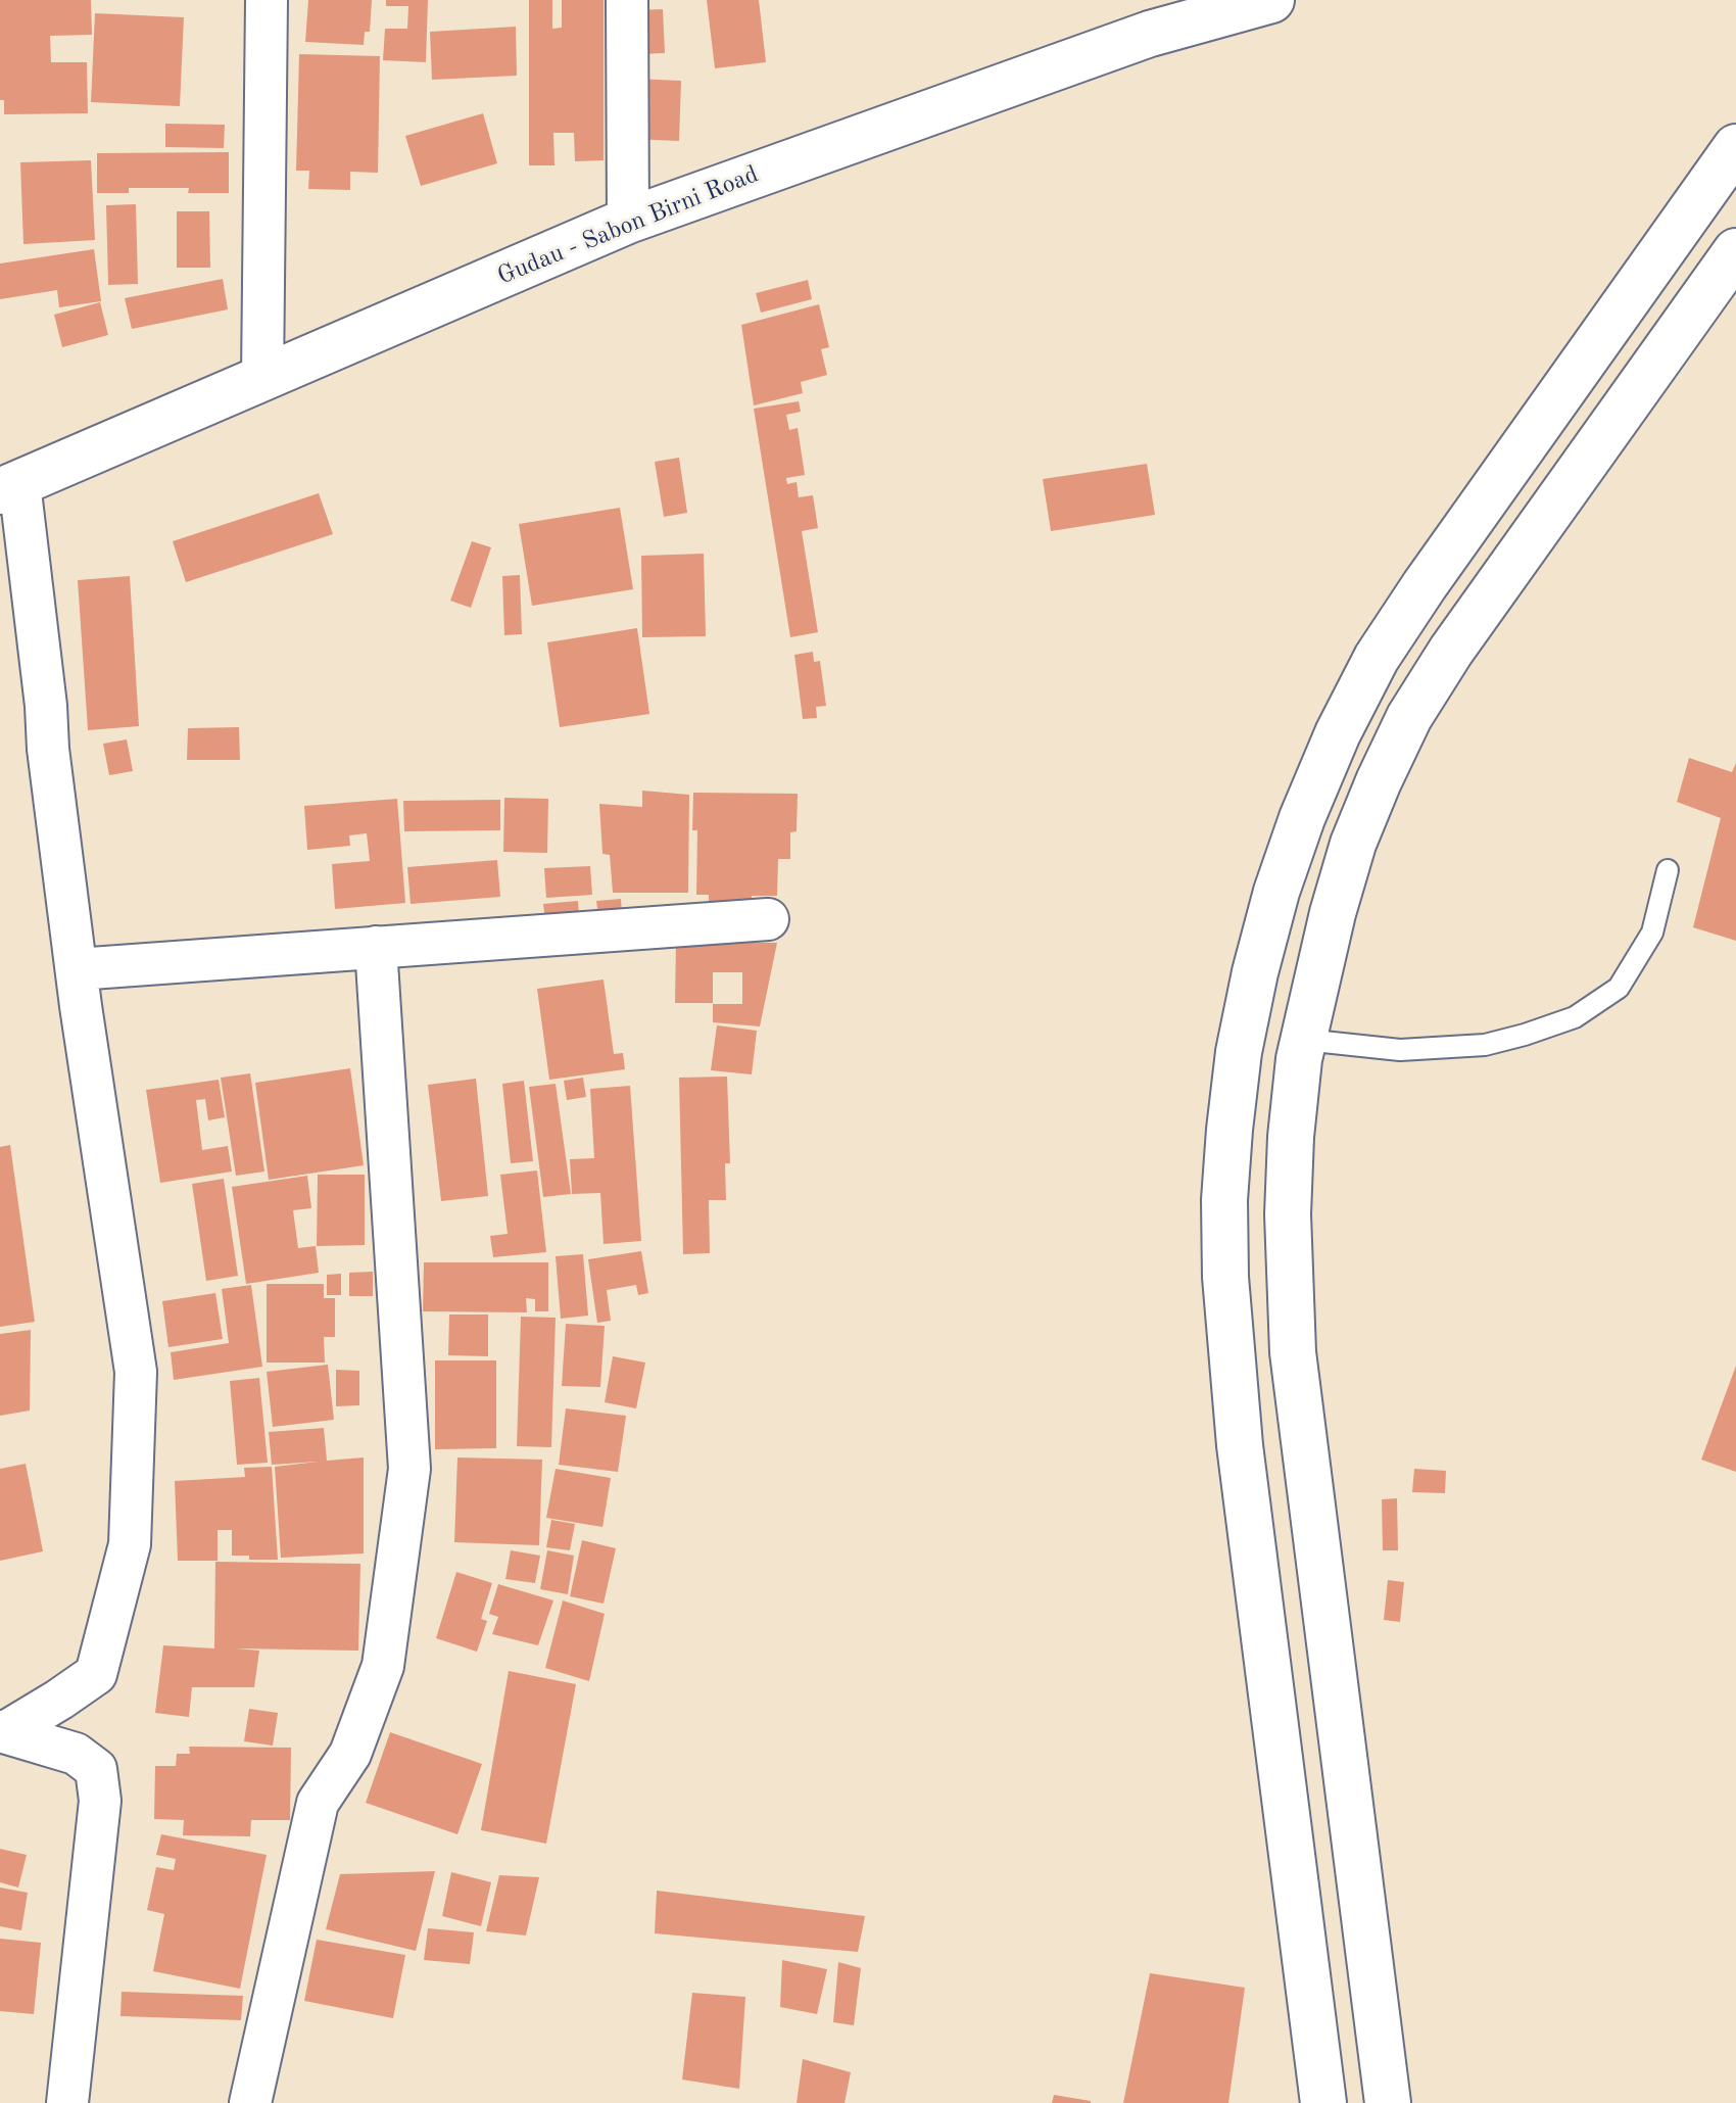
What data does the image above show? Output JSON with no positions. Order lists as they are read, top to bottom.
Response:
{
  "streets": {
    "main road": ["Gudau - Sabon Birni Road"]
  }
}
